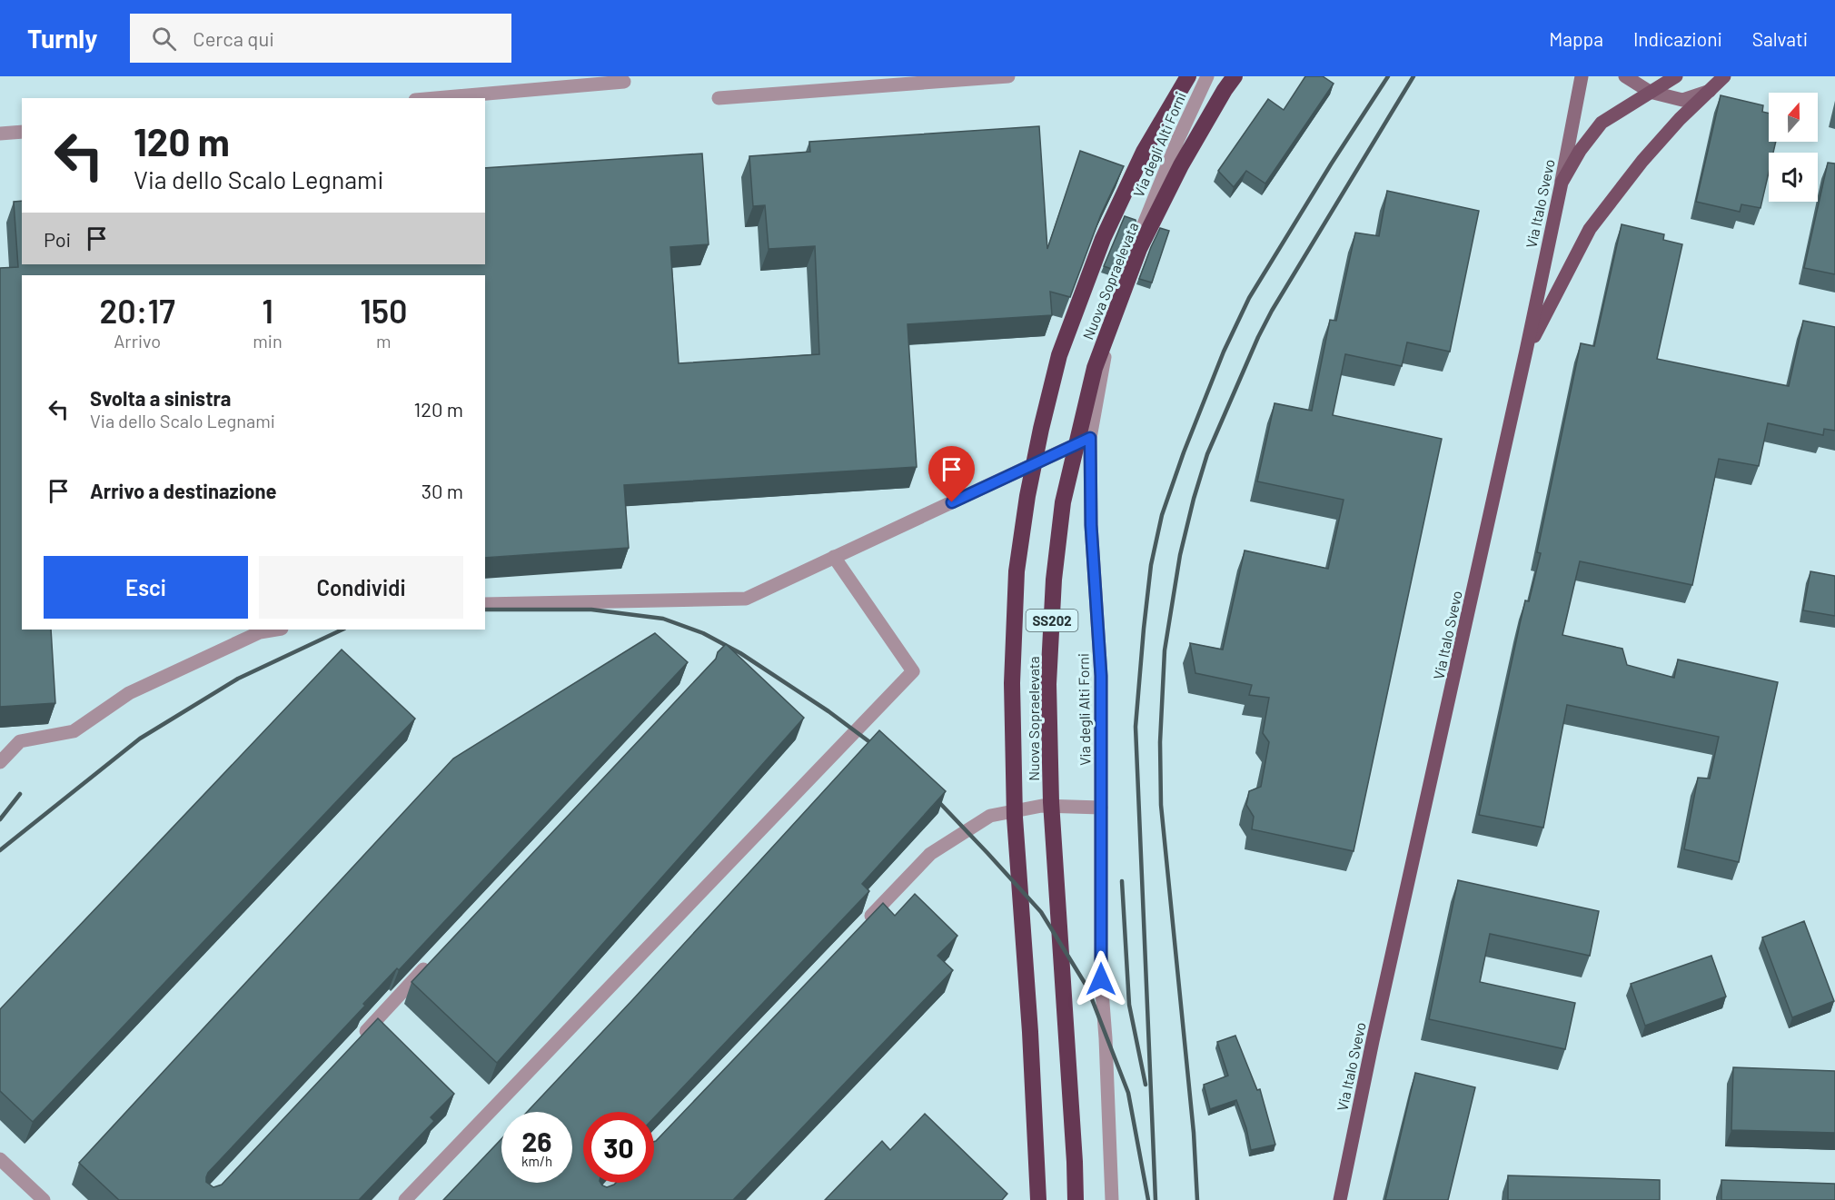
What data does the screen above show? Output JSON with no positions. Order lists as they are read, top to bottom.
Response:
{
  "streets": {
    "highway": ["Nuova Sopraelevata", "SS202"],
    "main road": ["Via Italo Svevo"],
    "street": ["Via degli Alti Forni"]
  },
  "north": "top",
  "page": {
    "header": "Turnly",
    "search": "Cerca qui",
    "nav": ["Mappa", "Indicazioni", "Salvati"],
    "turn": ["120 m", "Via dello Scalo Legnami"],
    "then": "Poi",
    "eta": [
      "20:17",
      "Arrivo",
      "1",
      "min",
      "150",
      "m"
    ],
    "list": [
      {
        "name": "Svolta a sinistra",
        "note": "Via dello Scalo Legnami",
        "value": "120 m"
      },
      {
        "name": "Arrivo a destinazione",
        "value": "30 m"
      }
    ],
    "buttons": ["Esci", "Condividi"],
    "speed": "26 km/h",
    "limit": "30"
  }
}
